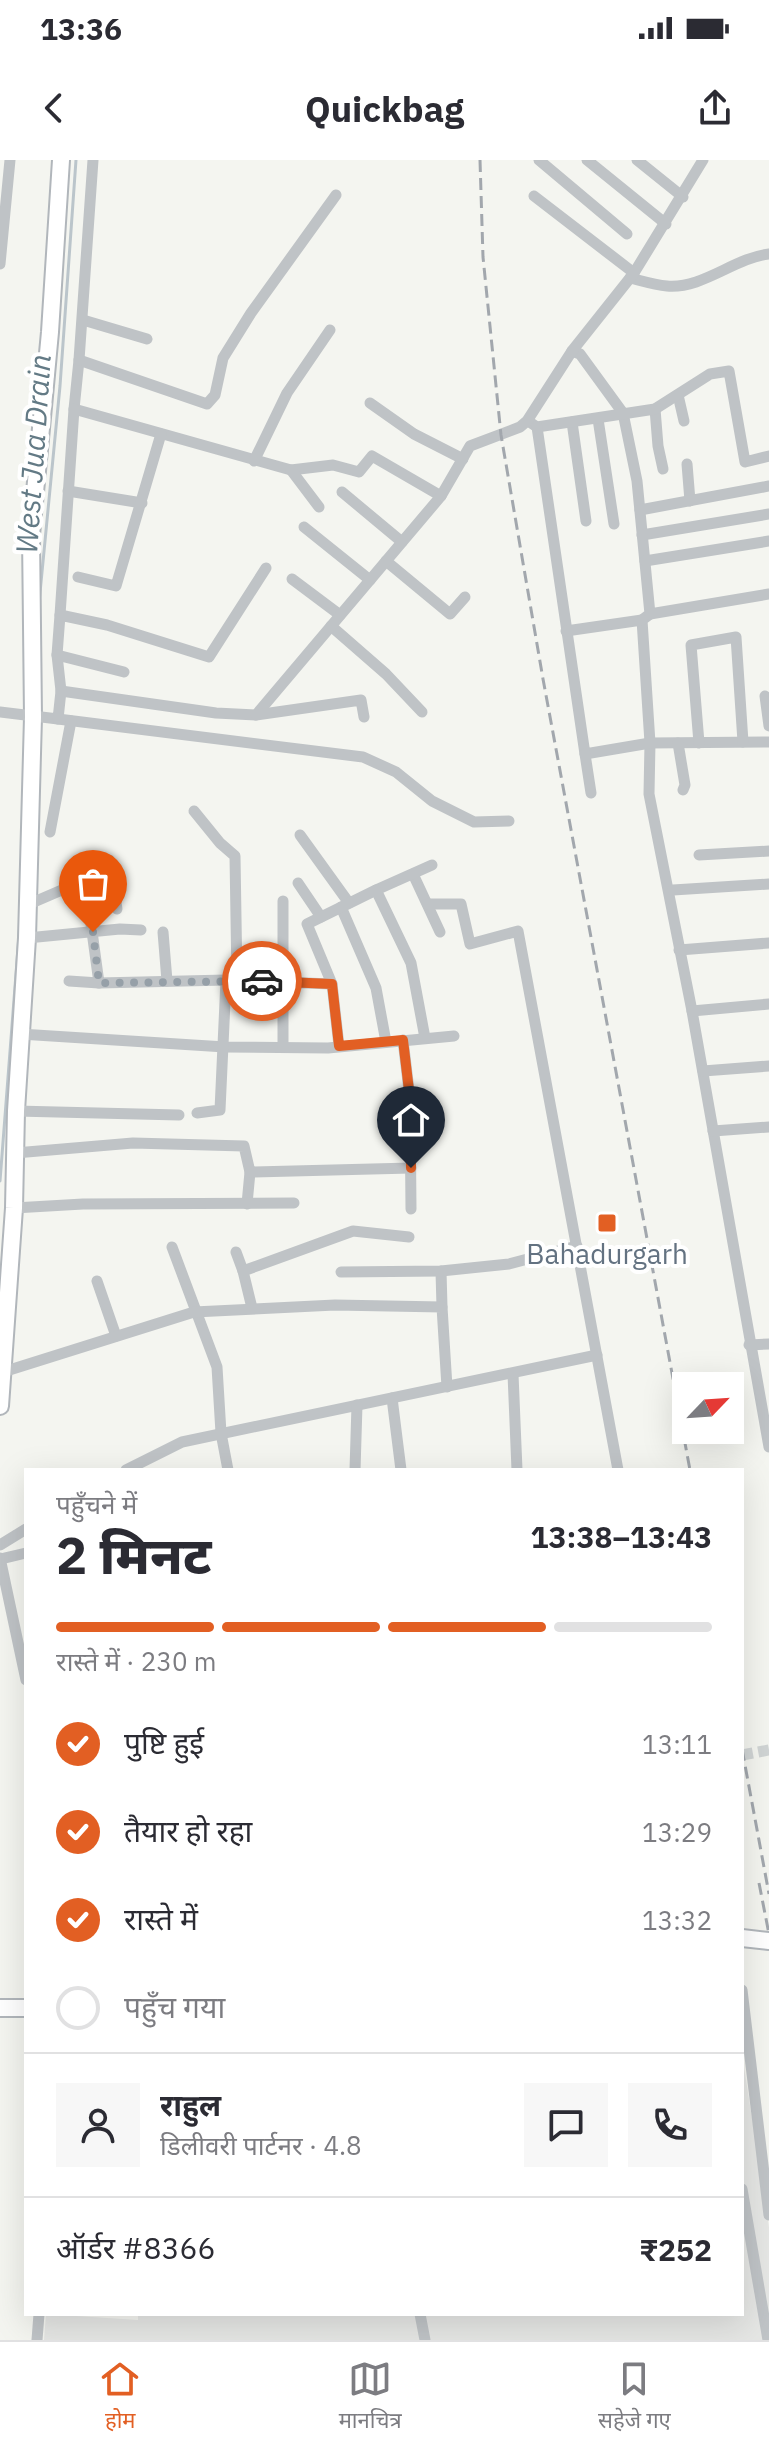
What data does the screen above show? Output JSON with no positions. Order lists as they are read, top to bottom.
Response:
{
  "water": ["West Jua Drain"],
  "places": {
    "transit": ["Bahadurgarh"]
  },
  "north": "top right",
  "page": {
    "status": "13:36",
    "header": "Quickbag",
    "heading": ["2 मिनट", "पहुँचने में", "13:38–13:43"],
    "panel": [
      "राहुल",
      "डिलीवरी पार्टनर · 4.8",
      "ऑर्डर #8366",
      "₹252"
    ],
    "bar": "रास्ते में · 230 m",
    "list": [
      ["पुष्टि हुई", "13:11"],
      ["तैयार हो रहा", "13:29"],
      ["रास्ते में", "13:32"],
      "पहुँच गया"
    ],
    "tabs": ["होम", "मानचित्र", "सहेजे गए"]
  }
}
